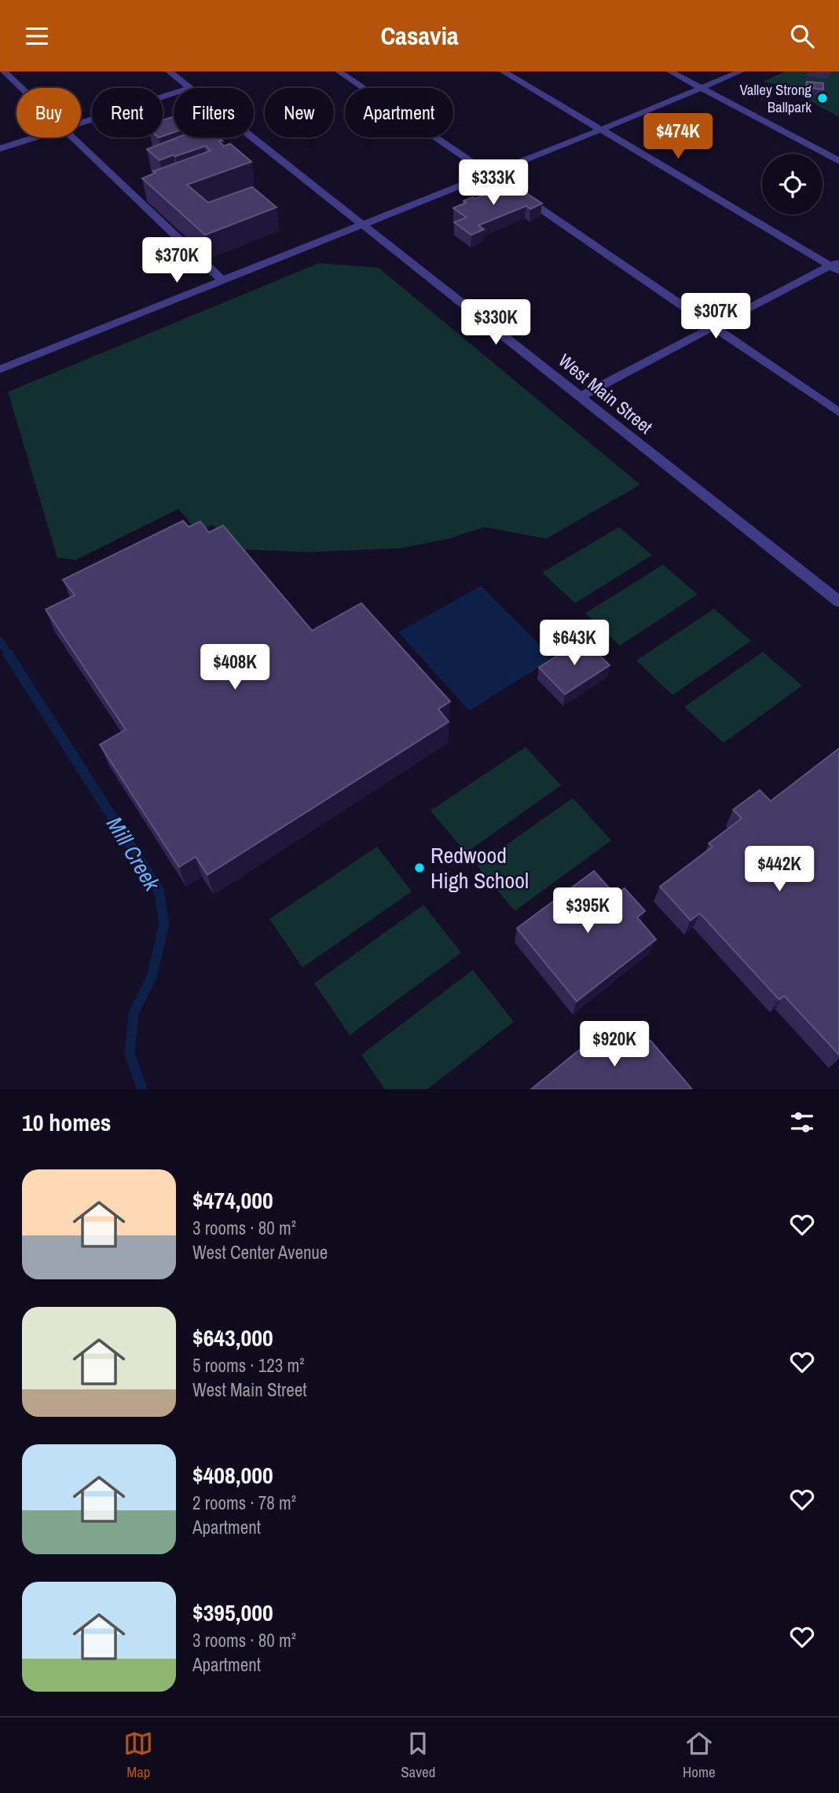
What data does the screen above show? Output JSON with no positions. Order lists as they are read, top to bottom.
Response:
{
  "streets": {
    "street": ["West Main Street"]
  },
  "water": ["Mill Creek"],
  "places": ["Valley Strong Ballpark", "Redwood High School"],
  "page": {
    "header": "Casavia",
    "chip": [
      "Buy",
      "Rent",
      "Filters",
      "New",
      "Apartment"
    ],
    "price": [
      "$474K",
      "$333K",
      "$370K",
      "$307K",
      "$330K",
      "$643K",
      "$408K",
      "$442K",
      "$395K",
      "$920K"
    ],
    "heading": "10 homes",
    "list": [
      {
        "name": "$474,000",
        "note": "3 rooms · 80 m² · West Center Avenue"
      },
      {
        "name": "$643,000",
        "note": "5 rooms · 123 m² · West Main Street"
      },
      {
        "name": "$408,000",
        "note": "2 rooms · 78 m² · Apartment"
      },
      {
        "name": "$395,000",
        "note": "3 rooms · 80 m² · Apartment"
      }
    ],
    "tabs": ["Map", "Saved", "Home"]
  }
}
